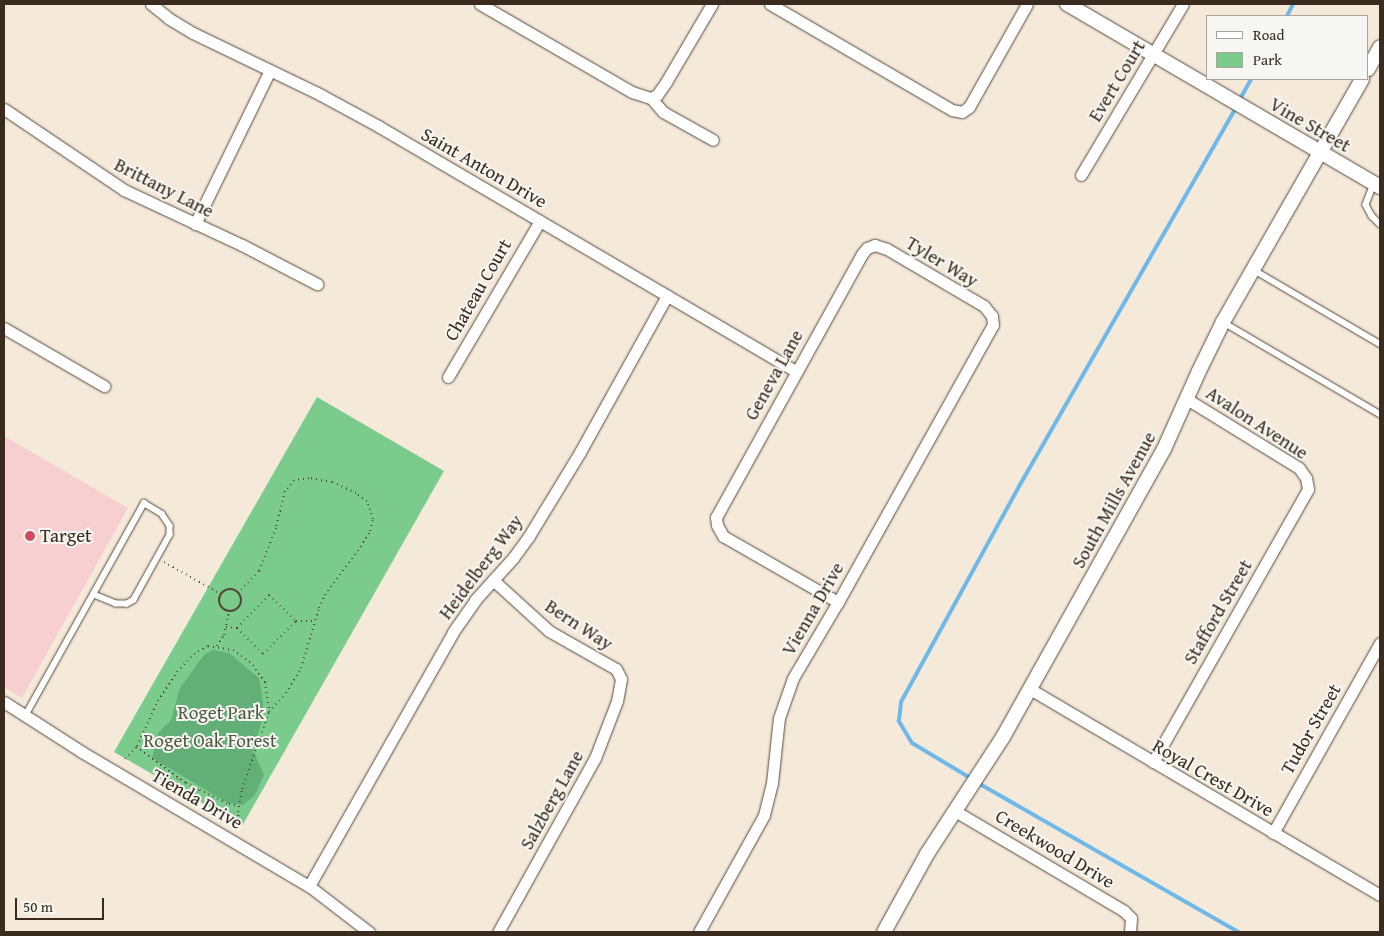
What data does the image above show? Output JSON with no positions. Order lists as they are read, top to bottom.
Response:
{
  "streets": {
    "street": [
      "Evert Court",
      "Vine Street",
      "Saint Anton Drive",
      "Brittany Lane",
      "Tyler Way",
      "Chateau Court",
      "Geneva Lane",
      "Avalon Avenue",
      "South Mills Avenue",
      "Heidelberg Way",
      "Vienna Drive",
      "Stafford Street",
      "Bern Way",
      "Tudor Street",
      "Royal Crest Drive",
      "Tienda Drive",
      "Salzberg Lane",
      "Creekwood Drive"
    ]
  },
  "crossings": [
    ["Evert Court", "Vine Street"],
    ["Vine Street", "South Mills Avenue"],
    ["Saint Anton Drive", "Chateau Court"],
    ["Saint Anton Drive", "Geneva Lane"],
    ["Saint Anton Drive", "Heidelberg Way"],
    ["Tyler Way", "Geneva Lane"],
    ["Tyler Way", "Vienna Drive"],
    ["Geneva Lane", "Vienna Drive"],
    ["Avalon Avenue", "South Mills Avenue"],
    ["Avalon Avenue", "Stafford Street"],
    ["South Mills Avenue", "Royal Crest Drive"],
    ["South Mills Avenue", "Creekwood Drive"],
    ["Heidelberg Way", "Bern Way"],
    ["Heidelberg Way", "Tienda Drive"],
    ["Stafford Street", "Royal Crest Drive"],
    ["Bern Way", "Salzberg Lane"],
    ["Tudor Street", "Royal Crest Drive"]
  ],
  "parks": ["Roget Park", "Roget Oak Forest"],
  "places": ["Target"],
  "legend": ["Road", "Park"],
  "scale_bar": "50 m"
}
